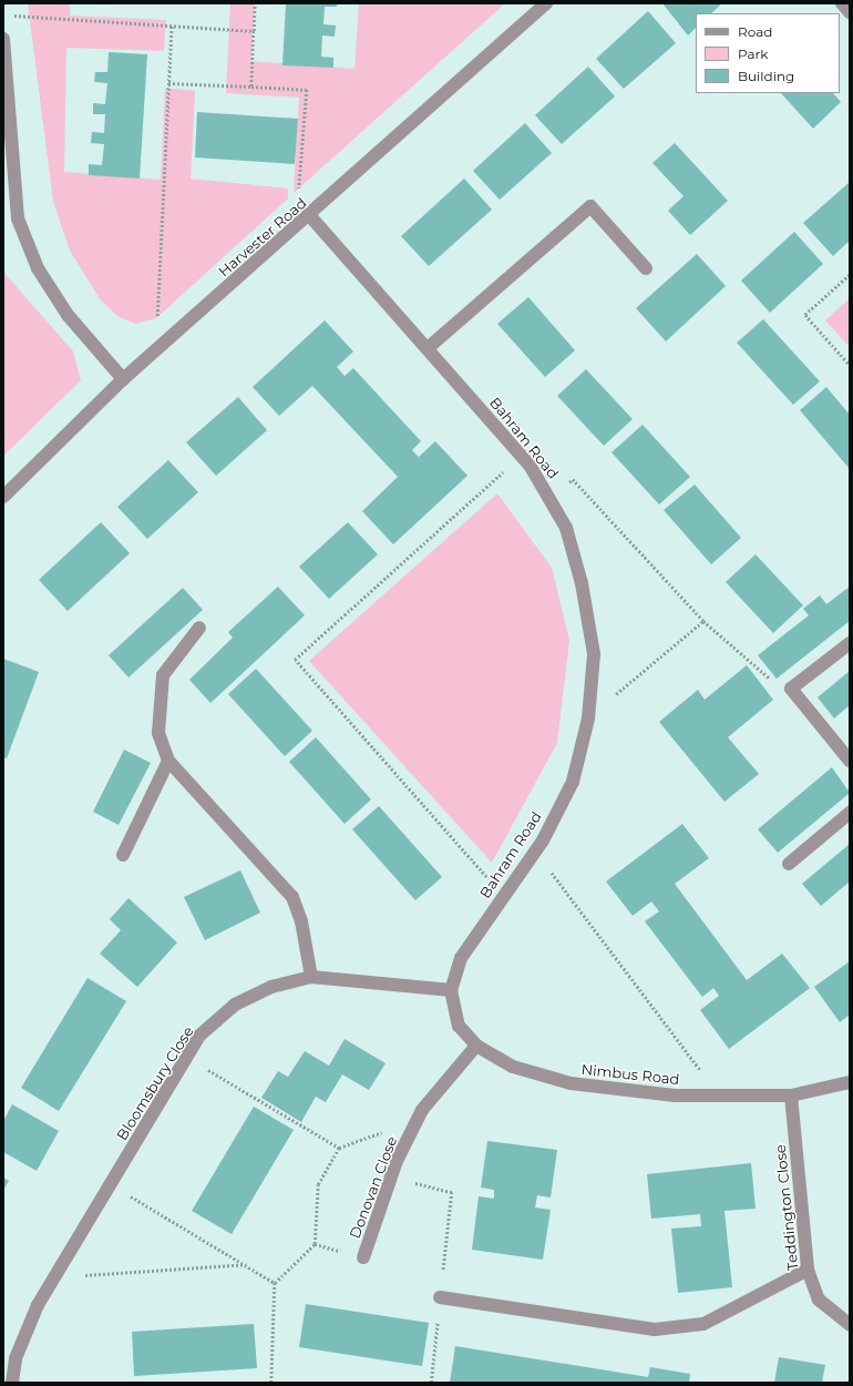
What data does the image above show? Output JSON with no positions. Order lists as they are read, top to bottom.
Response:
{
  "streets": {
    "street": [
      "Harvester Road",
      "Bahram Road",
      "Nimbus Road",
      "Bloomsbury Close",
      "Donovan Close",
      "Teddington Close"
    ]
  },
  "crossings": [
    ["Harvester Road", "Bahram Road"],
    ["Bahram Road", "Nimbus Road"],
    ["Bahram Road", "Bloomsbury Close"],
    ["Nimbus Road", "Bloomsbury Close"],
    ["Nimbus Road", "Donovan Close"],
    ["Nimbus Road", "Teddington Close"]
  ],
  "legend": ["Road", "Park", "Building"]
}
